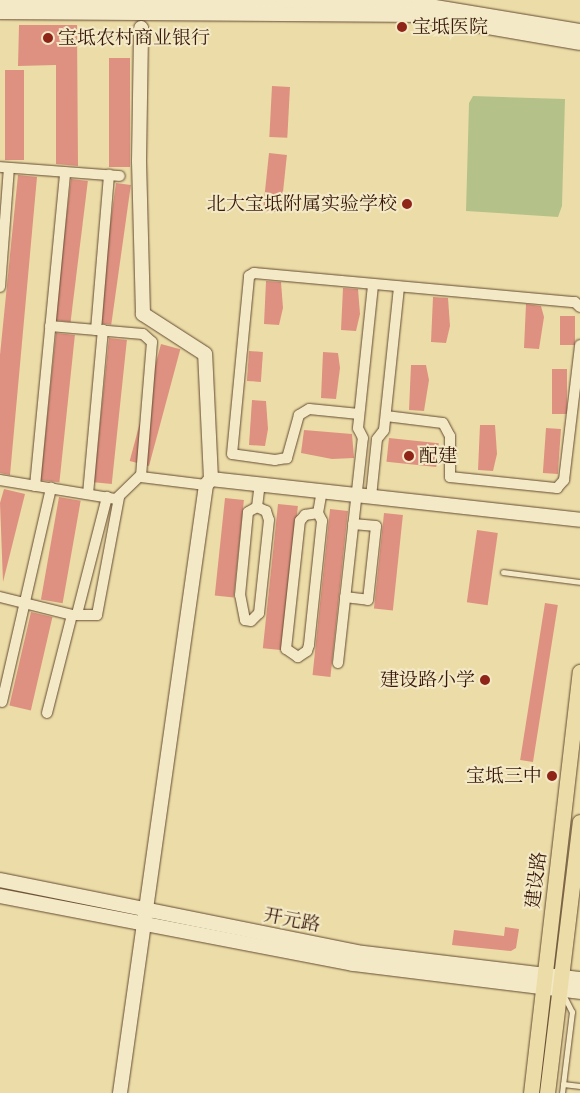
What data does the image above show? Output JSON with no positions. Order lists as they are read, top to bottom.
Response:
{
  "streets": {
    "main road": ["建设路", "开元路"]
  },
  "crossings": [
    ["建设路", "开元路"]
  ],
  "places": [
    "宝坻医院",
    "宝坻农村商业银行",
    "北大宝坻附属实验学校",
    "配建",
    "建设路小学",
    "宝坻三中"
  ]
}
